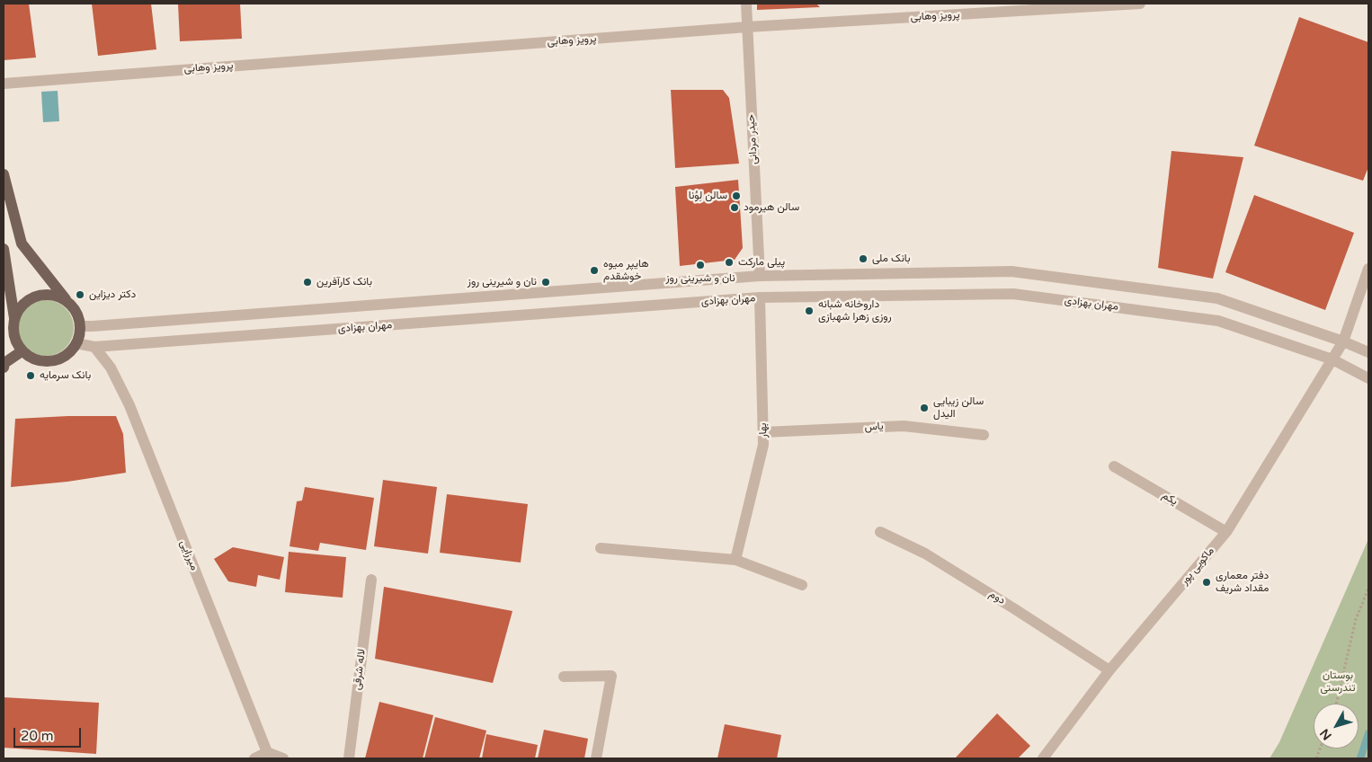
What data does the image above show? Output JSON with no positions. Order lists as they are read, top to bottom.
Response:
{
  "streets": {
    "street": [
      "پرویز وهابی",
      "حیدر مردانی",
      "مهران بهزادی",
      "یاس",
      "بهار",
      "یکم",
      "میرزایی",
      "ماکویی‌ پور",
      "دوم",
      "لاله شرقی"
    ]
  },
  "crossings": [
    ["پرویز وهابی", "حیدر مردانی"],
    ["حیدر مردانی", "مهران بهزادی"],
    ["مهران بهزادی", "بهار"],
    ["مهران بهزادی", "میرزایی"],
    ["مهران بهزادی", "ماکویی‌ پور"],
    ["یاس", "بهار"],
    ["یکم", "ماکویی‌ پور"],
    ["ماکویی‌ پور", "دوم"]
  ],
  "parks": ["بوستان تندرستی"],
  "places": [
    "سالن لِوُنا",
    "سالن هیرمود",
    "بانک ملی",
    "پیلی مارکت",
    "نان و شیرینی روز",
    "هایپر میوه خوشقدم",
    "بانک کارآفرین",
    "نان و شيرينى روز",
    "دکتر دیزاین",
    "داروخانه شبانه روزی زهرا شهبازی",
    "بانک سرمایه",
    "سالن زیبایی الیدل",
    "دفتر معماری مقداد شریف"
  ],
  "scale_bar": "20 m",
  "north": "bottom left"
}
